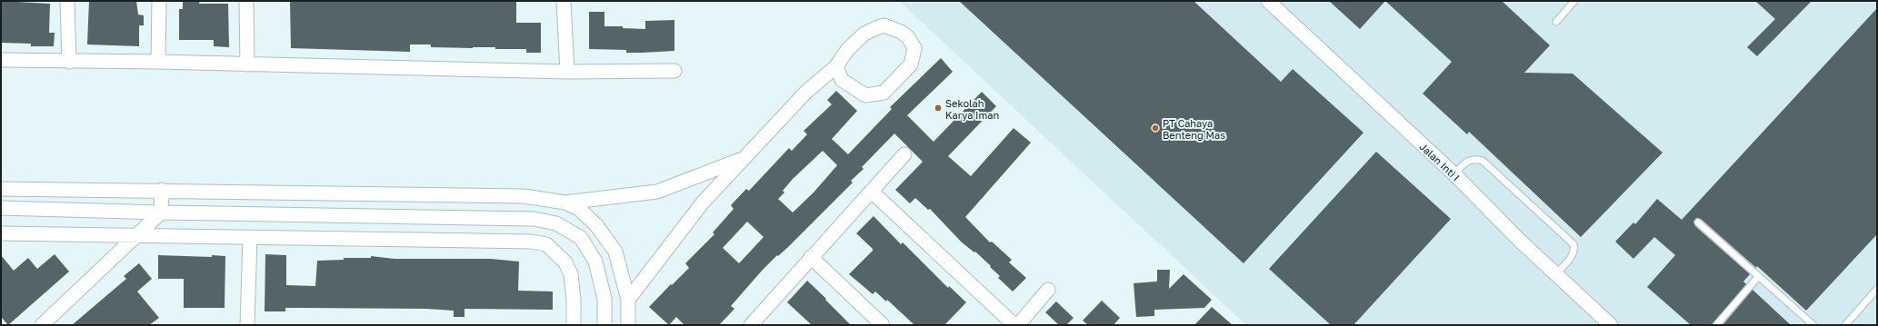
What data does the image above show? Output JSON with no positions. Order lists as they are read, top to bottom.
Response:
{
  "streets": {
    "street": ["Jalan Inti I"]
  },
  "places": ["Sekolah Karya Iman", "PT Cahaya Benteng Mas"]
}
